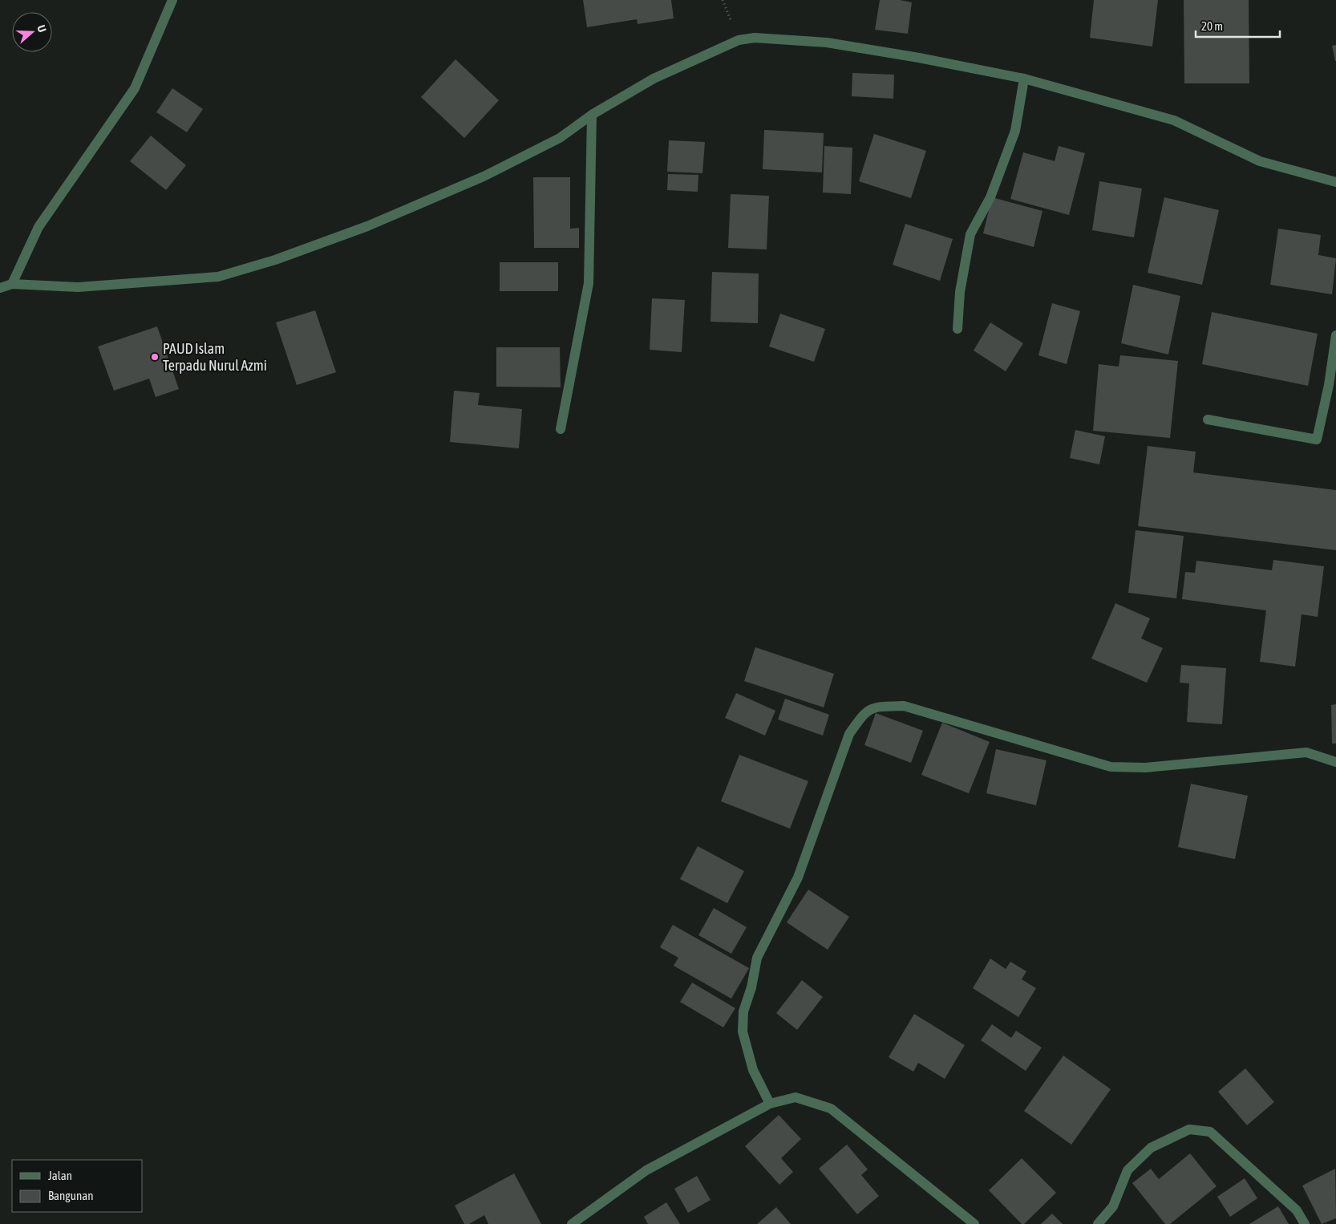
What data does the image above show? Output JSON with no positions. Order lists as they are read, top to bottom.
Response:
{
  "places": ["PAUD Islam Terpadu Nurul Azmi"],
  "legend": ["Jalan", "Bangunan"],
  "scale_bar": "20 m",
  "north": "right"
}
